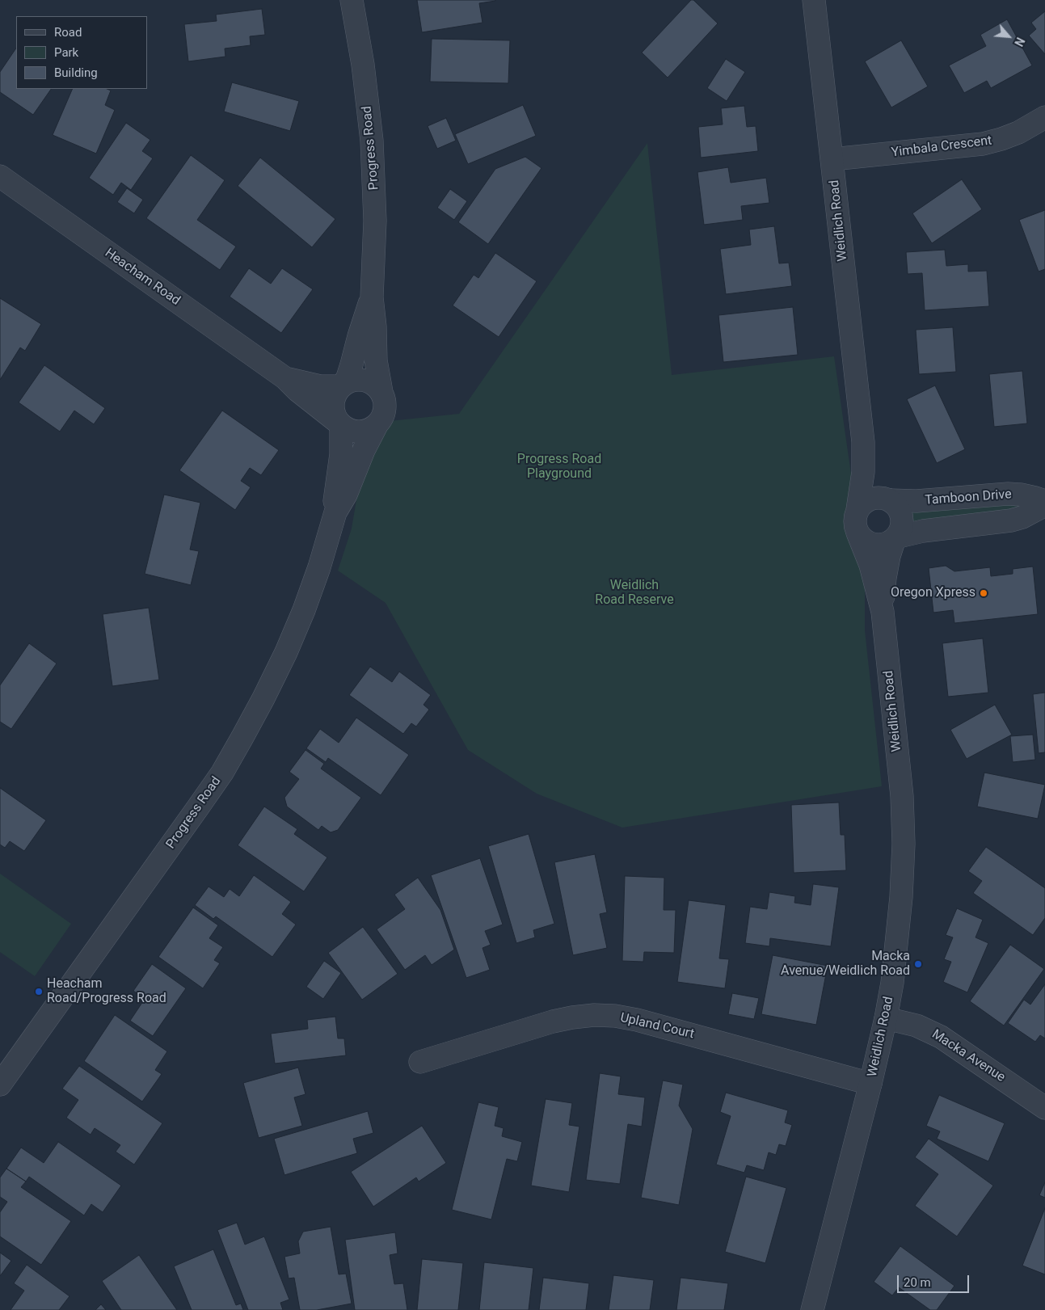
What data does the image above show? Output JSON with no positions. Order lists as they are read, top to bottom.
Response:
{
  "streets": {
    "street": [
      "Yimbala Crescent",
      "Progress Road",
      "Weidlich Road",
      "Heacham Road",
      "Tamboon Drive",
      "Upland Court",
      "Macka Avenue"
    ]
  },
  "crossings": [
    ["Yimbala Crescent", "Weidlich Road"],
    ["Progress Road", "Heacham Road"],
    ["Weidlich Road", "Tamboon Drive"],
    ["Weidlich Road", "Upland Court"],
    ["Weidlich Road", "Macka Avenue"]
  ],
  "parks": ["Progress Road Playground", "Weidlich Road Reserve"],
  "places": ["Oregon Xpress", "Macka Avenue/Weidlich Road", "Heacham Road/Progress Road"],
  "legend": ["Road", "Park", "Building"],
  "scale_bar": "20 m",
  "north": "bottom right"
}
